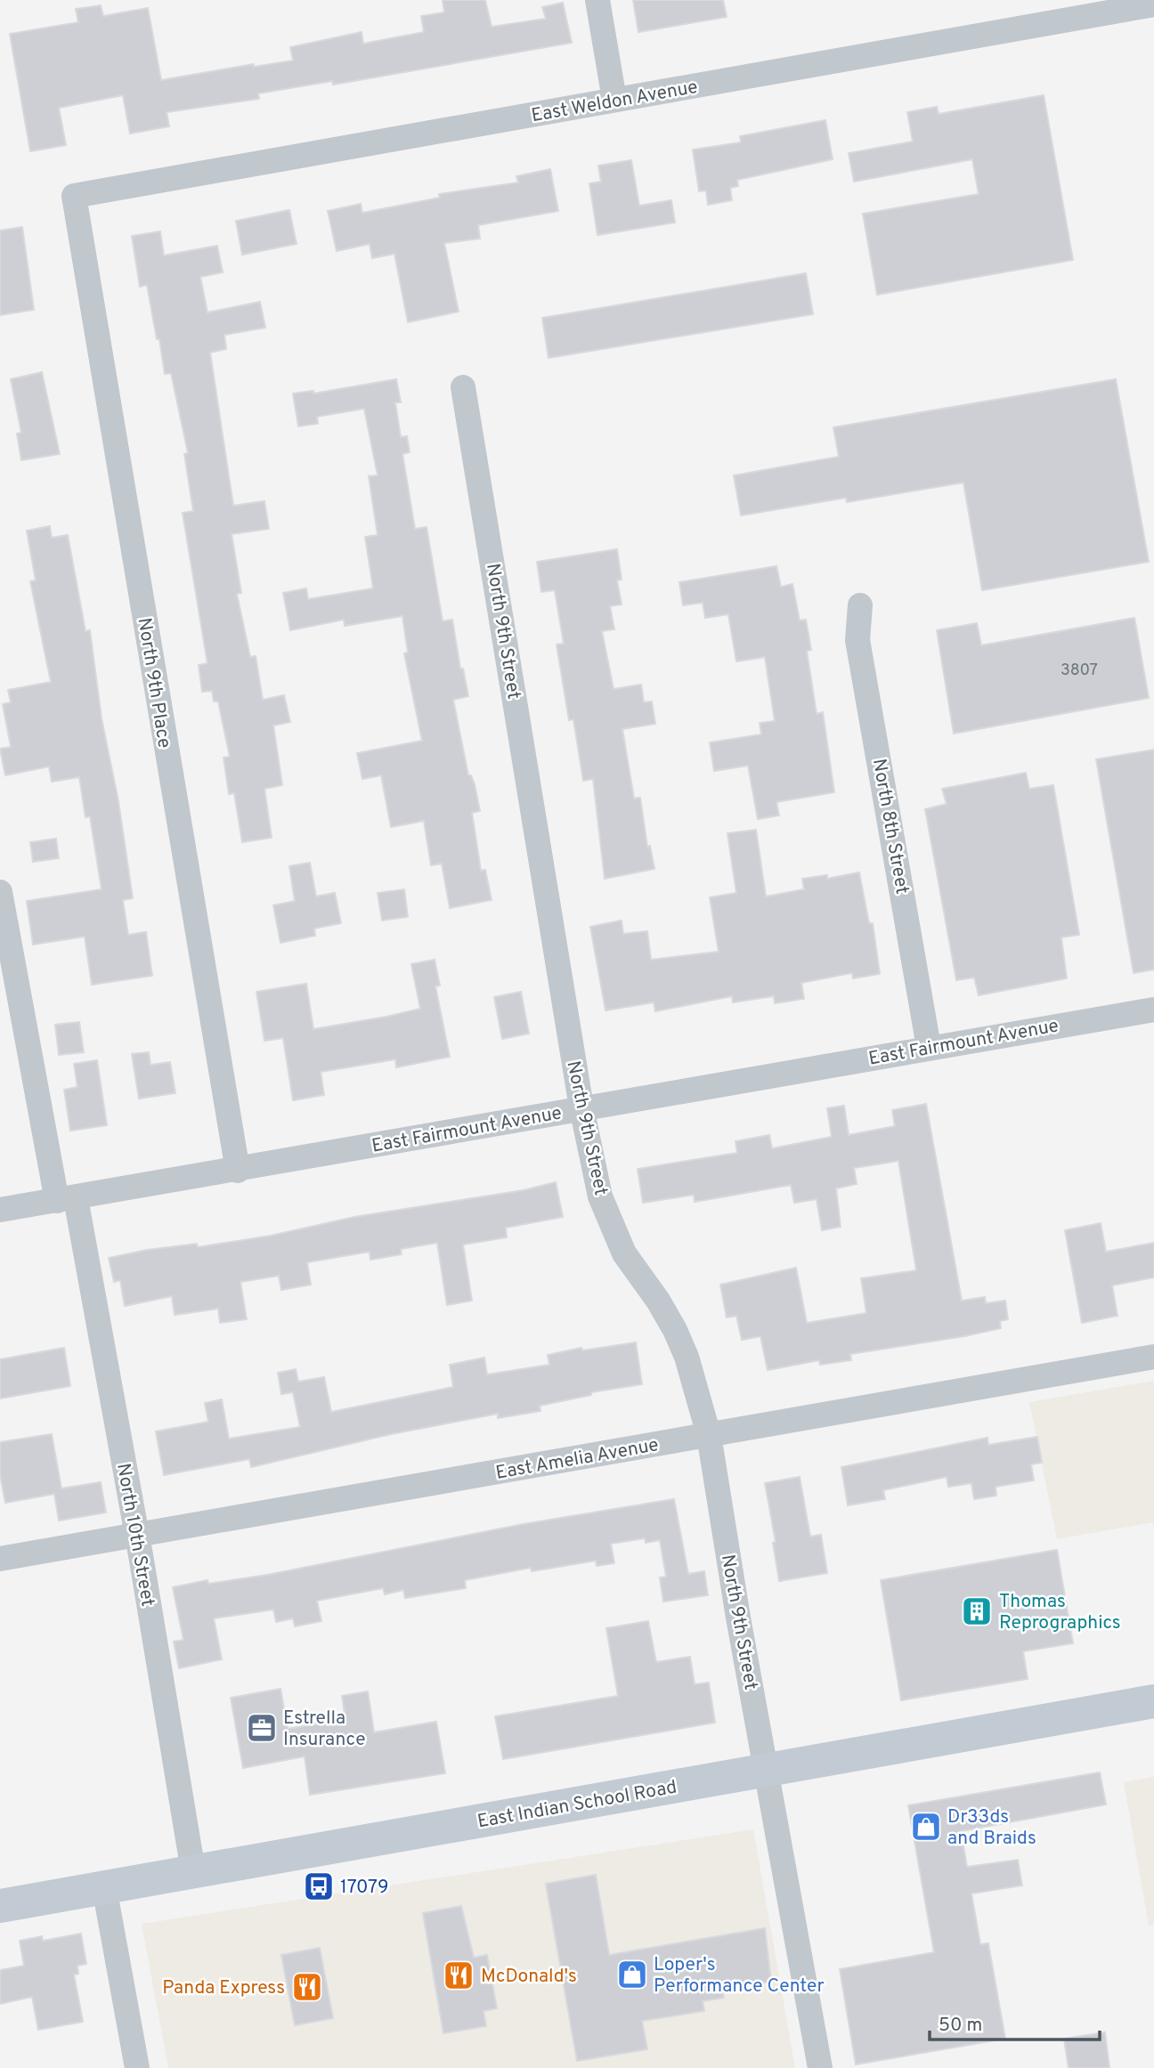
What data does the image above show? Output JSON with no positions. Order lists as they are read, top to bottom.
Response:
{
  "streets": {
    "main road": ["East Indian School Road"],
    "street": [
      "East Weldon Avenue",
      "North 9th Street",
      "North 9th Place",
      "North 8th Street",
      "East Fairmount Avenue",
      "East Amelia Avenue",
      "North 10th Street"
    ]
  },
  "crossings": [
    ["East Weldon Avenue", "North 9th Place"],
    ["North 9th Street", "East Fairmount Avenue"],
    ["North 9th Street", "East Amelia Avenue"],
    ["North 9th Street", "East Indian School Road"],
    ["North 9th Place", "East Fairmount Avenue"],
    ["North 8th Street", "East Fairmount Avenue"],
    ["East Fairmount Avenue", "North 10th Street"],
    ["East Amelia Avenue", "North 10th Street"],
    ["North 10th Street", "East Indian School Road"]
  ],
  "places": {
    "building": ["Thomas Reprographics"],
    "office": ["Estrella Insurance"],
    "shop": ["Dr33ds and Braids", "Loper's Performance Center"],
    "bus stop": ["17079"],
    "restaurant": ["McDonald's", "Panda Express"]
  },
  "house_numbers": ["3807"],
  "scale_bar": "50 m"
}
